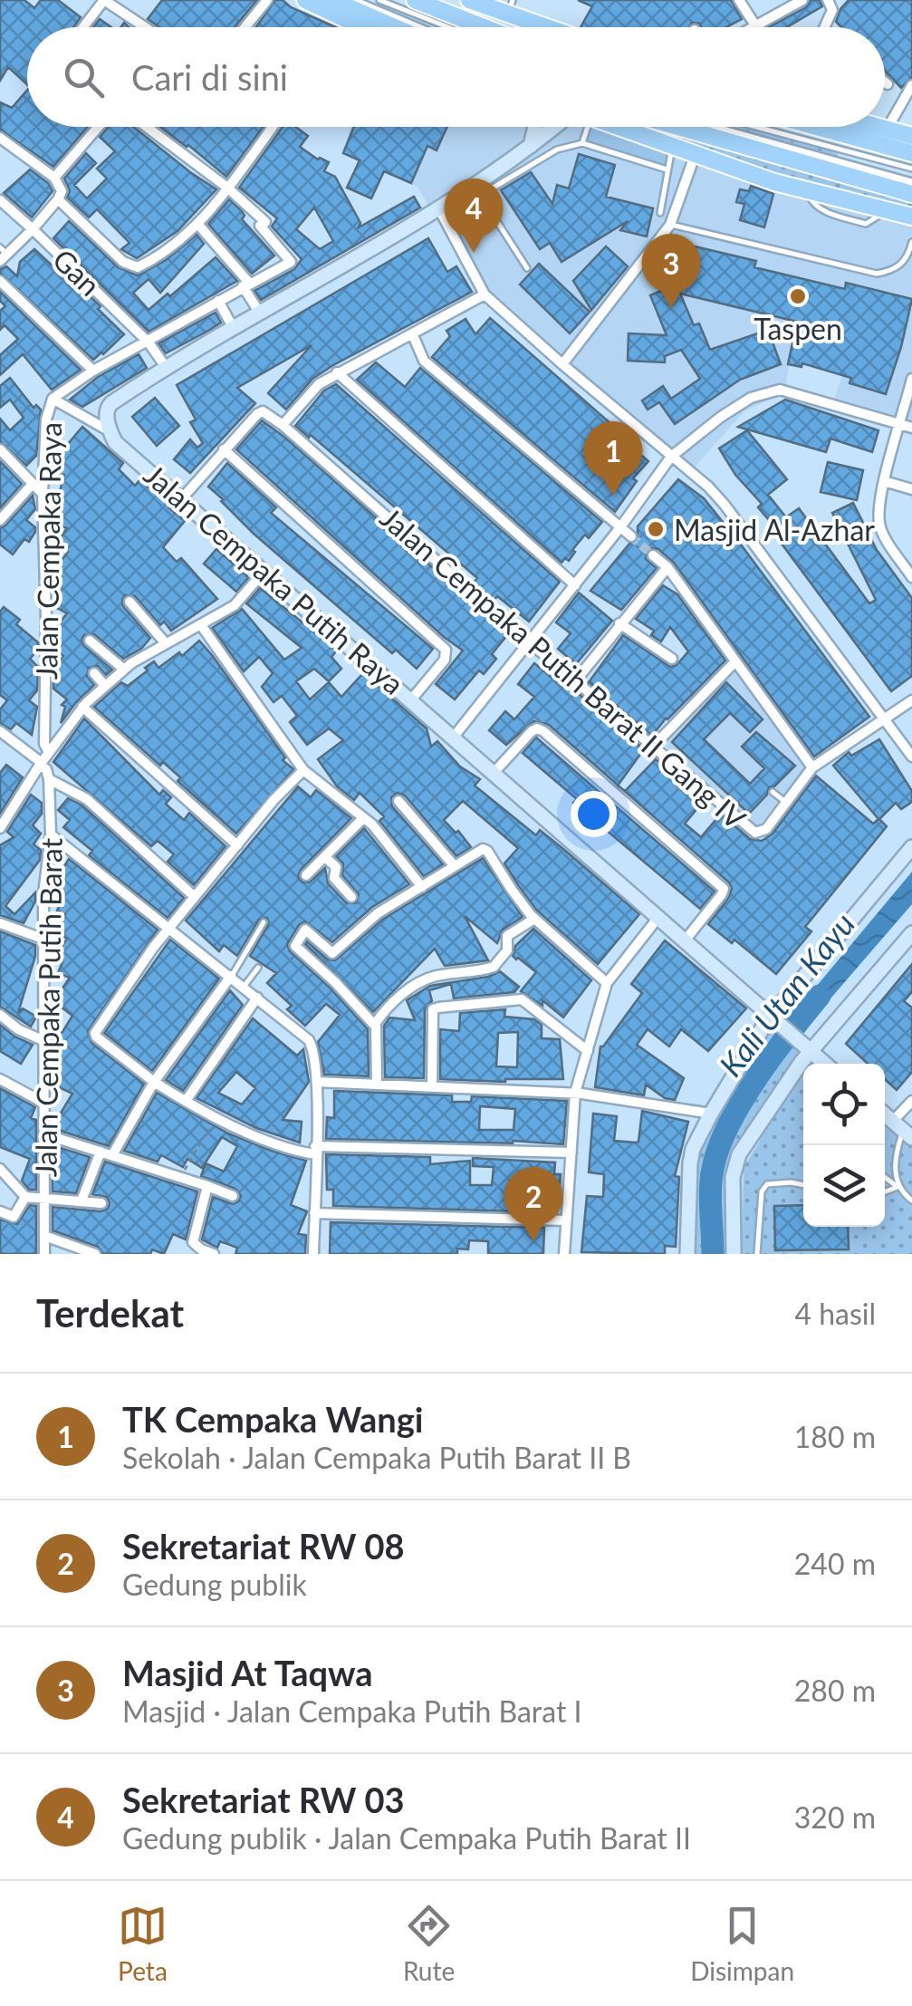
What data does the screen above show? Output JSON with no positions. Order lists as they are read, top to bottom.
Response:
{
  "streets": {
    "street": [
      "Gan",
      "Jalan Cempaka Raya",
      "Jalan Cempaka Putih Raya",
      "Jalan Cempaka Putih Barat II Gang IV",
      "Jalan Cempaka Putih Barat"
    ]
  },
  "crossings": [
    ["Gan", "Jalan Cempaka Raya"]
  ],
  "water": ["Kali Utan Kayu"],
  "places": ["Taspen", "Masjid Al-Azhar"],
  "page": {
    "search": "Cari di sini",
    "pins": [
      "4",
      "3",
      "1",
      "2"
    ],
    "heading": ["Terdekat", "4 hasil"],
    "list": [
      {
        "mark": "1",
        "name": "TK Cempaka Wangi",
        "note": "Sekolah · Jalan Cempaka Putih Barat II B",
        "value": "180 m"
      },
      {
        "mark": "2",
        "name": "Sekretariat RW 08",
        "note": "Gedung publik",
        "value": "240 m"
      },
      {
        "mark": "3",
        "name": "Masjid At Taqwa",
        "note": "Masjid · Jalan Cempaka Putih Barat I",
        "value": "280 m"
      },
      {
        "mark": "4",
        "name": "Sekretariat RW 03",
        "note": "Gedung publik · Jalan Cempaka Putih Barat II",
        "value": "320 m"
      }
    ],
    "nav": ["Peta", "Rute", "Disimpan"]
  }
}
